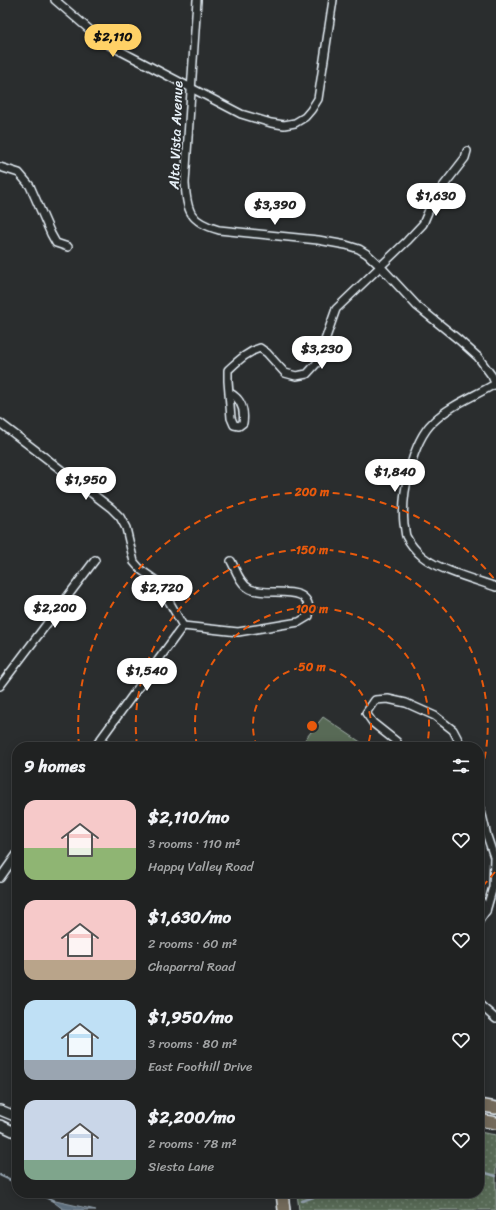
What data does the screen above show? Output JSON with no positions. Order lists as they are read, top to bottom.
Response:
{
  "streets": {
    "street": ["Alta Vista Avenue"]
  },
  "page": {
    "price": [
      "$2,110",
      "$1,630",
      "$3,390",
      "$3,230",
      "$1,840",
      "$1,950",
      "$2,720",
      "$2,200",
      "$1,540"
    ],
    "heading": "9 homes",
    "list": [
      {
        "name": "$2,110/mo",
        "note": "3 rooms · 110 m² · Happy Valley Road"
      },
      {
        "name": "$1,630/mo",
        "note": "2 rooms · 60 m² · Chaparral Road"
      },
      {
        "name": "$1,950/mo",
        "note": "3 rooms · 80 m² · East Foothill Drive"
      },
      {
        "name": "$2,200/mo",
        "note": "2 rooms · 78 m² · Siesta Lane"
      }
    ]
  },
  "rings": [
    "200 m",
    "150 m",
    "100 m",
    "50 m"
  ]
}
